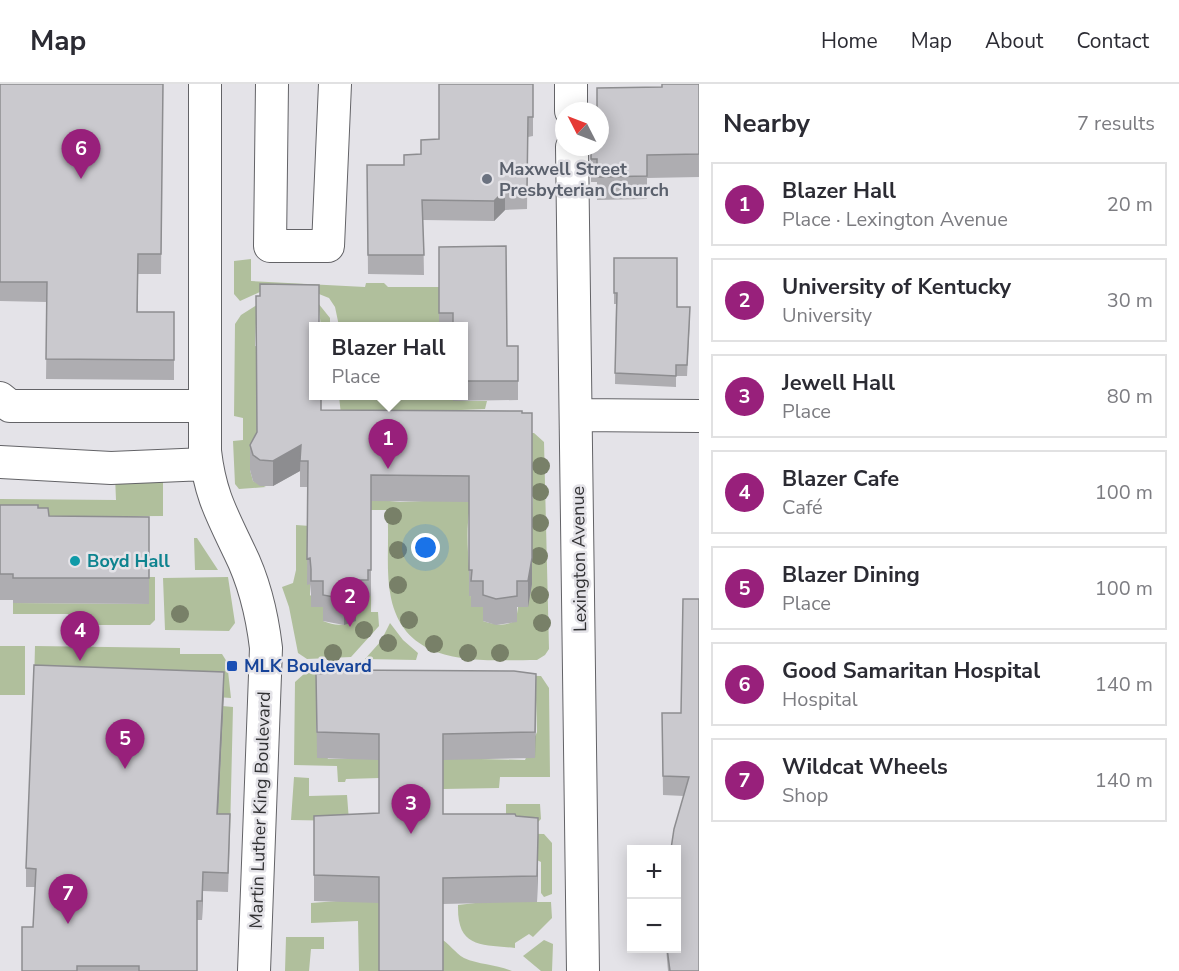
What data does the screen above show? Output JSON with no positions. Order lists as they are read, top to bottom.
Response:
{
  "streets": {
    "street": ["Lexington Avenue", "Martin Luther King Boulevard"]
  },
  "places": {
    "other": ["Maxwell Street Presbyterian Church", "Boyd Hall"],
    "transit": ["MLK Boulevard"]
  },
  "north": "top left",
  "page": {
    "header": "Map",
    "nav": [
      "Home",
      "Map",
      "About",
      "Contact"
    ],
    "heading": ["Nearby", "7 results"],
    "pins": [
      "6",
      "1",
      "2",
      "4",
      "5",
      "3",
      "7"
    ],
    "list": [
      {
        "mark": "1",
        "name": "Blazer Hall",
        "note": "Place · Lexington Avenue",
        "value": "20 m"
      },
      {
        "mark": "2",
        "name": "University of Kentucky",
        "note": "University",
        "value": "30 m"
      },
      {
        "mark": "3",
        "name": "Jewell Hall",
        "note": "Place",
        "value": "80 m"
      },
      {
        "mark": "4",
        "name": "Blazer Cafe",
        "note": "Café",
        "value": "100 m"
      },
      {
        "mark": "5",
        "name": "Blazer Dining",
        "note": "Place",
        "value": "100 m"
      },
      {
        "mark": "6",
        "name": "Good Samaritan Hospital",
        "note": "Hospital",
        "value": "140 m"
      },
      {
        "mark": "7",
        "name": "Wildcat Wheels",
        "note": "Shop",
        "value": "140 m"
      }
    ],
    "popup": ["Blazer Hall", "Place"],
    "map_buttons": ["+", "−"]
  }
}
